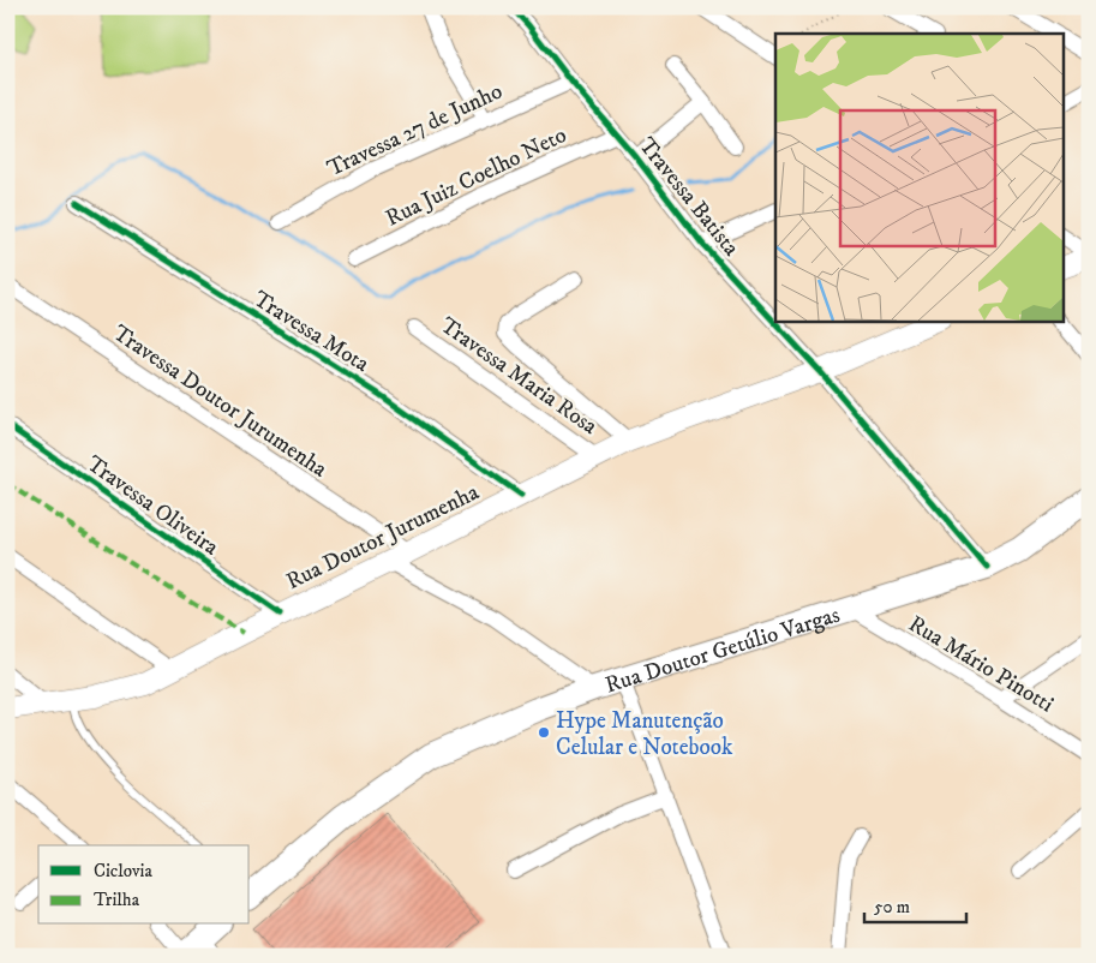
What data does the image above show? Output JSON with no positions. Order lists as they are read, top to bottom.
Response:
{
  "streets": {
    "main road": ["Rua Doutor Jurumenha", "Rua Doutor Getúlio Vargas"],
    "street": [
      "Travessa 27 de Junho",
      "Rua Juiz Coelho Neto",
      "Travessa Batista",
      "Travessa Mota",
      "Travessa Maria Rosa",
      "Travessa Doutor Jurumenha",
      "Travessa Oliveira",
      "Rua Mário Pinotti"
    ]
  },
  "crossings": [
    ["Travessa 27 de Junho", "Travessa Batista"],
    ["Rua Juiz Coelho Neto", "Travessa Batista"],
    ["Travessa Batista", "Rua Doutor Jurumenha"],
    ["Travessa Batista", "Rua Doutor Getúlio Vargas"],
    ["Travessa Mota", "Rua Doutor Jurumenha"],
    ["Travessa Maria Rosa", "Rua Doutor Jurumenha"],
    ["Travessa Doutor Jurumenha", "Rua Doutor Jurumenha"],
    ["Travessa Doutor Jurumenha", "Rua Doutor Getúlio Vargas"],
    ["Travessa Oliveira", "Rua Doutor Jurumenha"],
    ["Rua Doutor Getúlio Vargas", "Rua Mário Pinotti"]
  ],
  "places": ["Hype Manutenção Celular e Notebook"],
  "legend": ["Ciclovia", "Trilha"],
  "scale_bar": "50 m"
}
